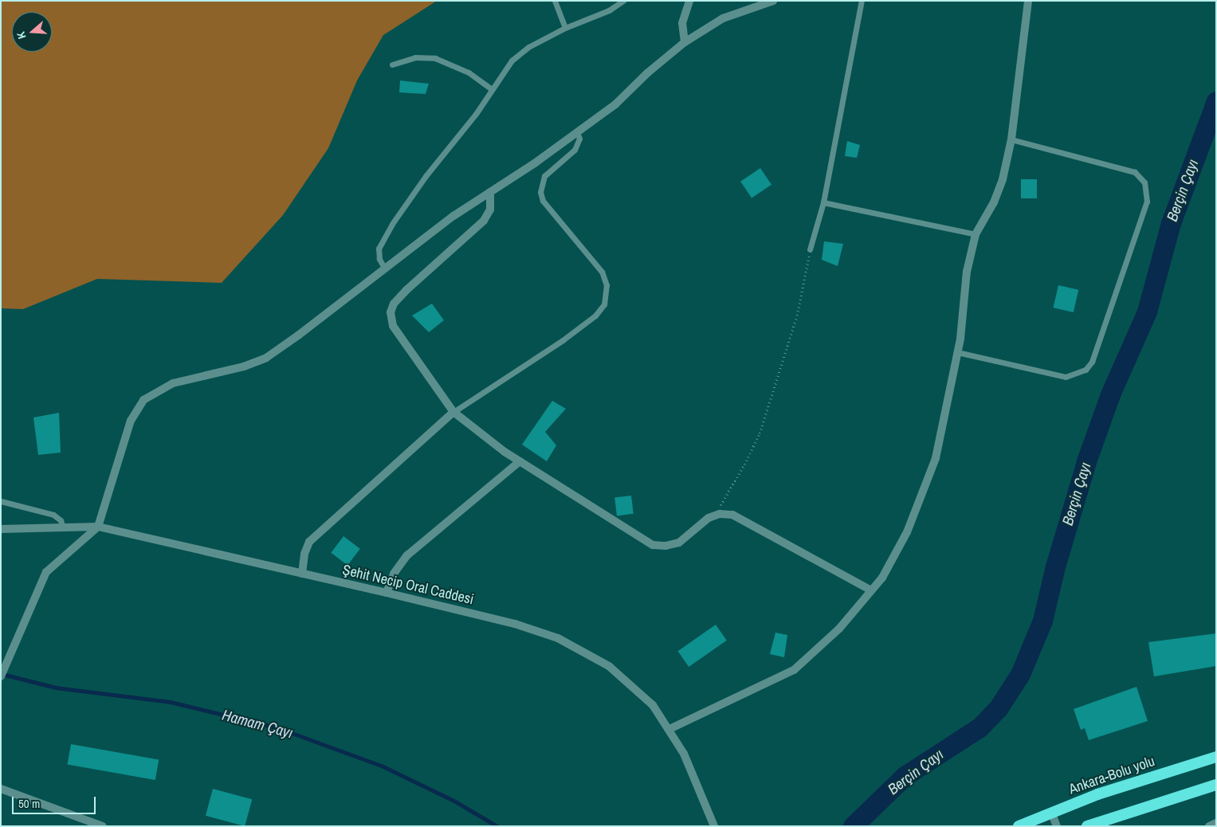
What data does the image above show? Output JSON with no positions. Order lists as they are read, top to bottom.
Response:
{
  "streets": {
    "highway": ["Ankara-Bolu yolu"],
    "street": ["Şehit Necip Oral Caddesi"]
  },
  "water": ["Berçin Çayı", "Hamam Çayı"],
  "scale_bar": "50 m",
  "north": "left"
}
